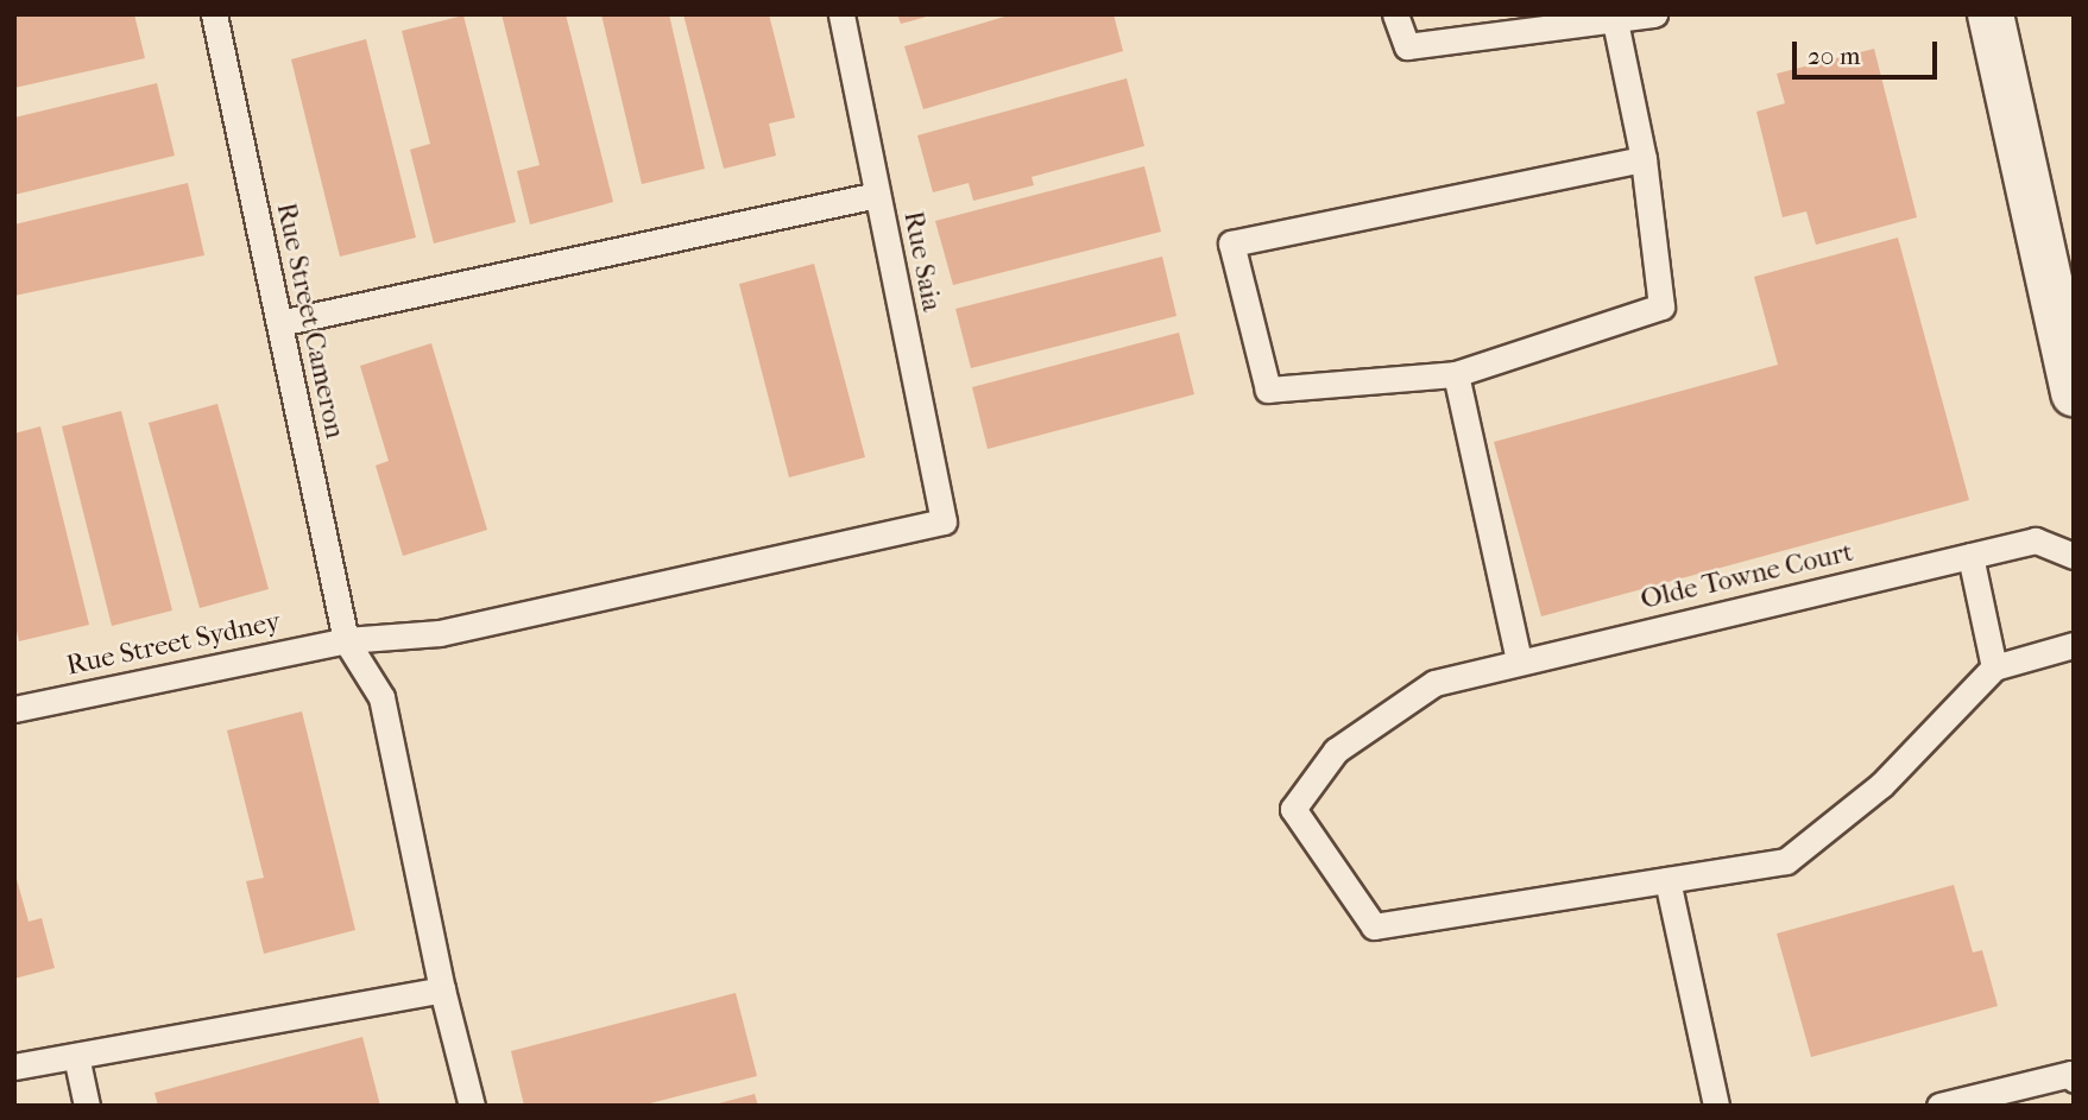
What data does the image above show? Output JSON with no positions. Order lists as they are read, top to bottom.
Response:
{
  "streets": {
    "lane": [
      "Rue Saia",
      "Rue Street Cameron",
      "Olde Towne Court",
      "Rue Street Sydney"
    ]
  },
  "crossings": [
    ["Rue Saia", "Rue Street Sydney"],
    ["Rue Street Cameron", "Rue Street Sydney"]
  ],
  "scale_bar": "20 m"
}
